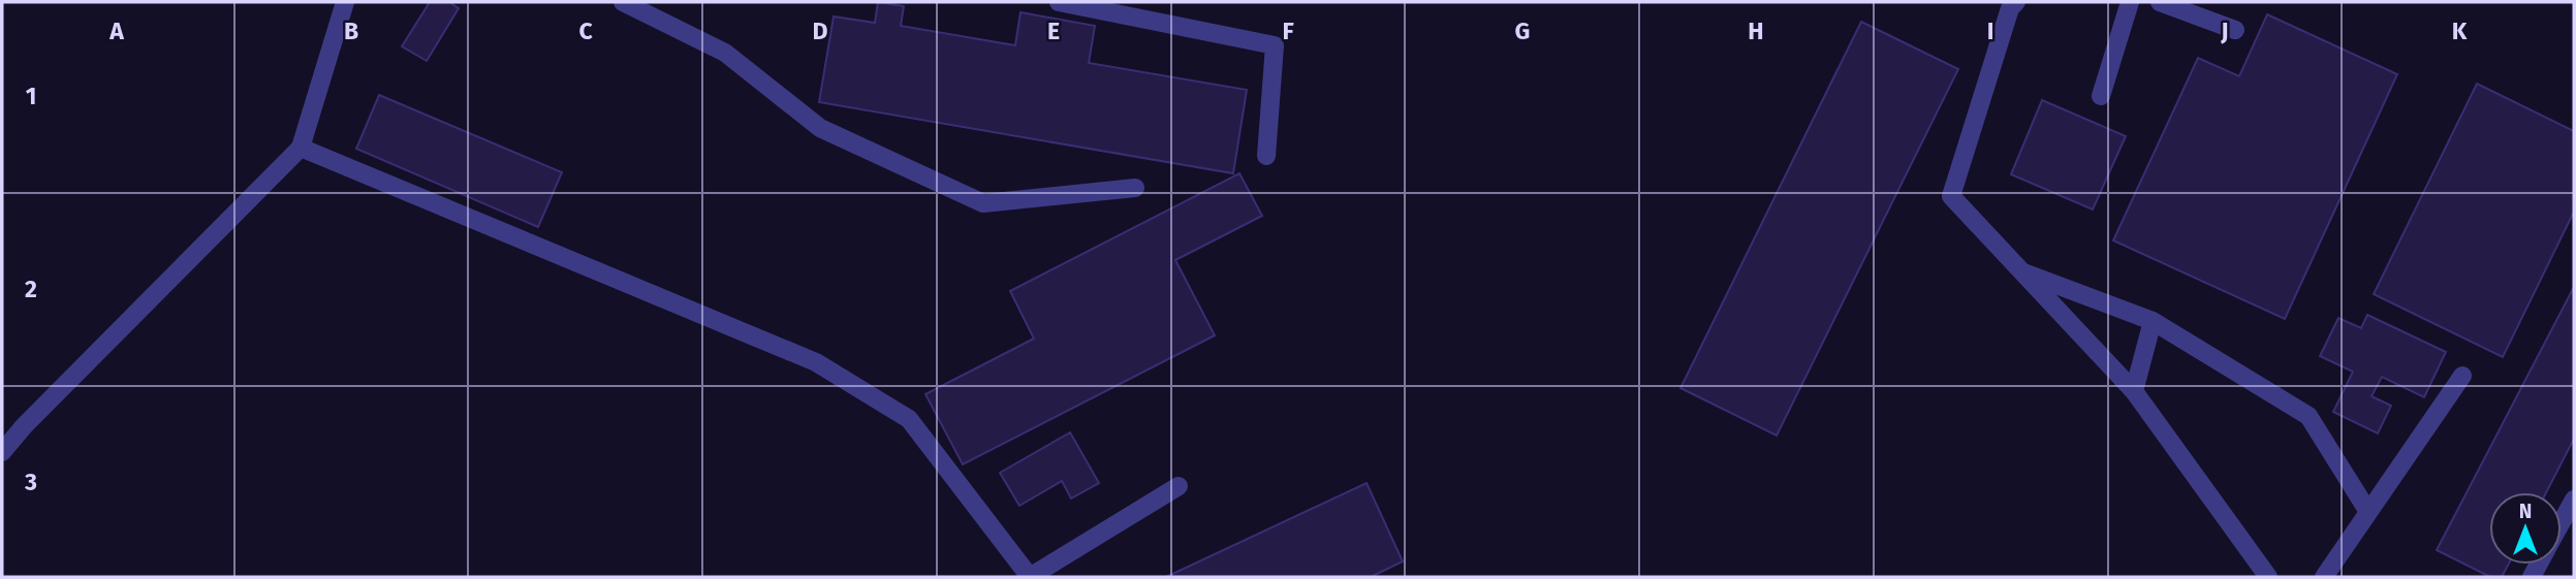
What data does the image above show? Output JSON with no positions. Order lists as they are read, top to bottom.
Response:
{
  "north": "top",
  "grid": {
    "columns": [
      "A",
      "B",
      "C",
      "D",
      "E",
      "F",
      "G",
      "H",
      "I",
      "J",
      "K"
    ],
    "rows": ["1", "2", "3"]
  }
}
